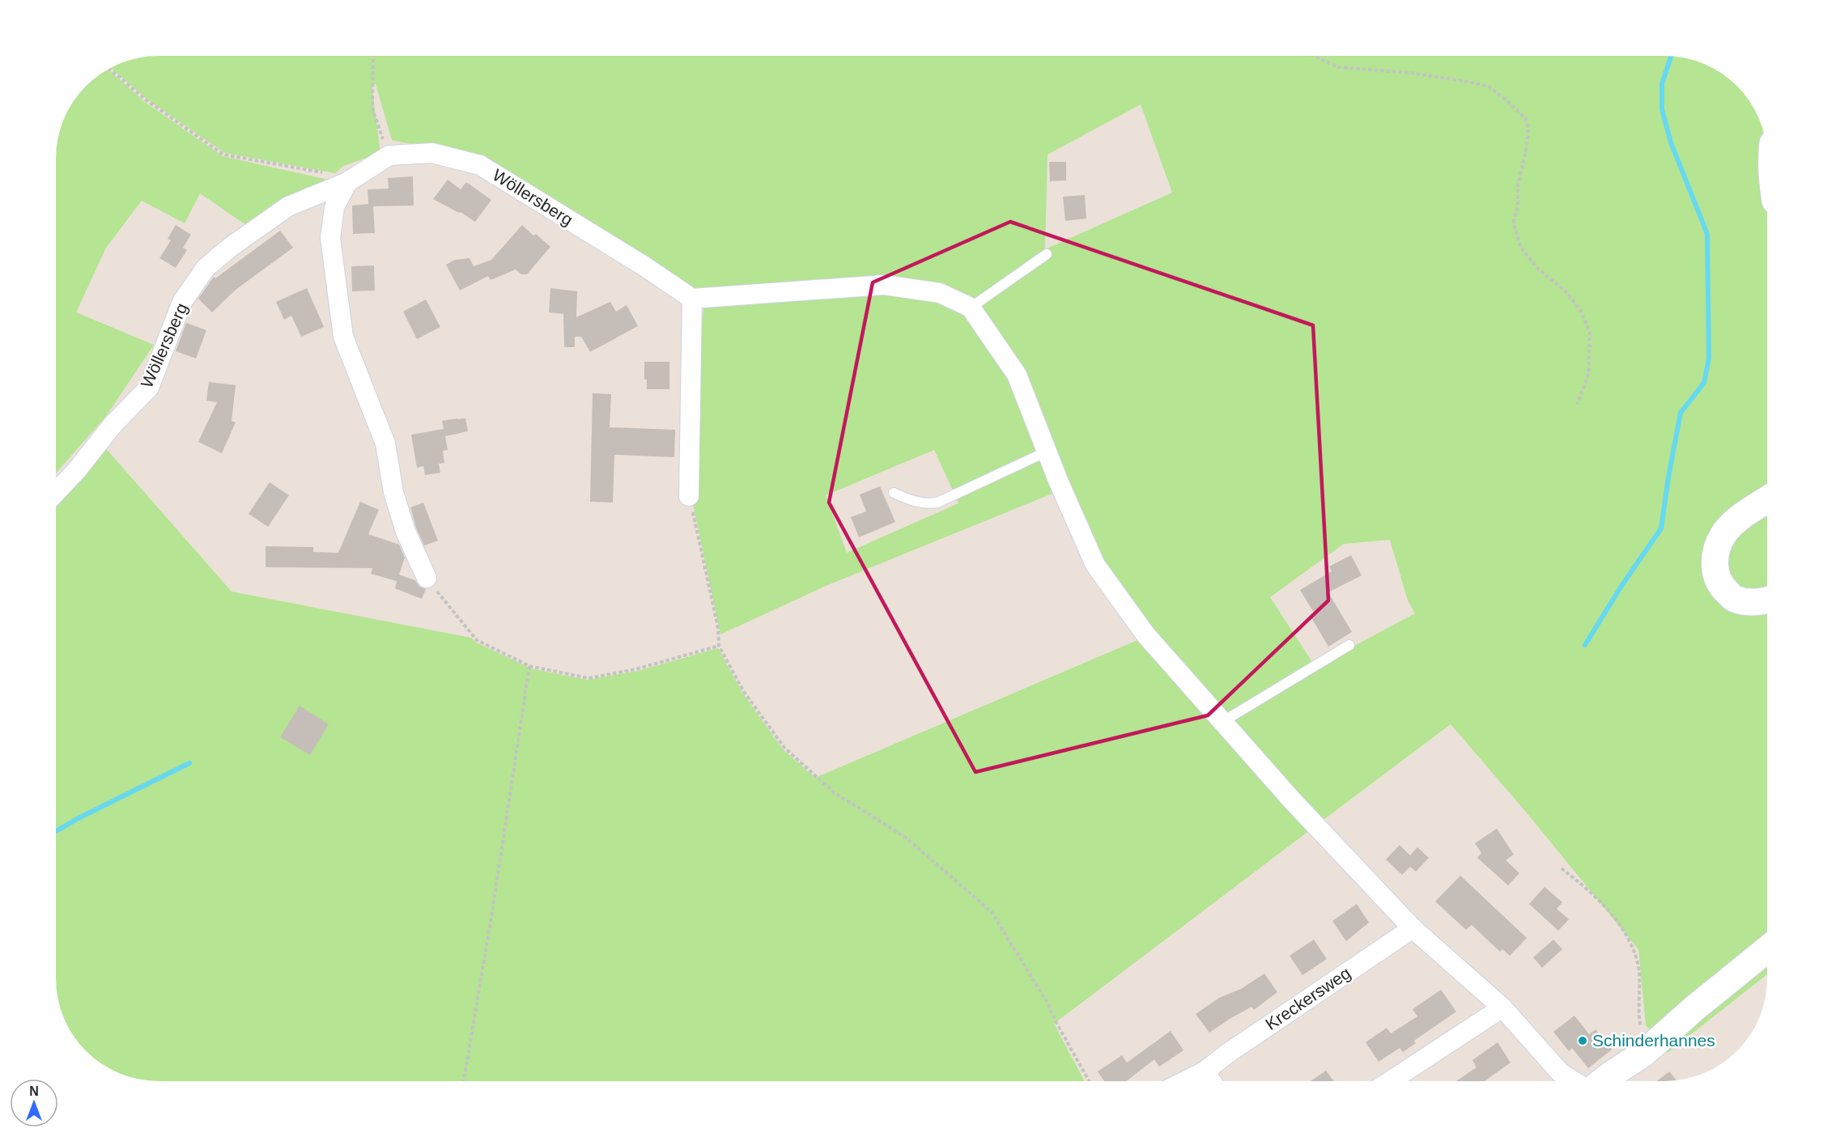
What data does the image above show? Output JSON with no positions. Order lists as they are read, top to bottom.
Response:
{
  "streets": {
    "street": ["Wöllersberg", "Kreckersweg"]
  },
  "places": ["Schinderhannes"],
  "north": "top"
}
